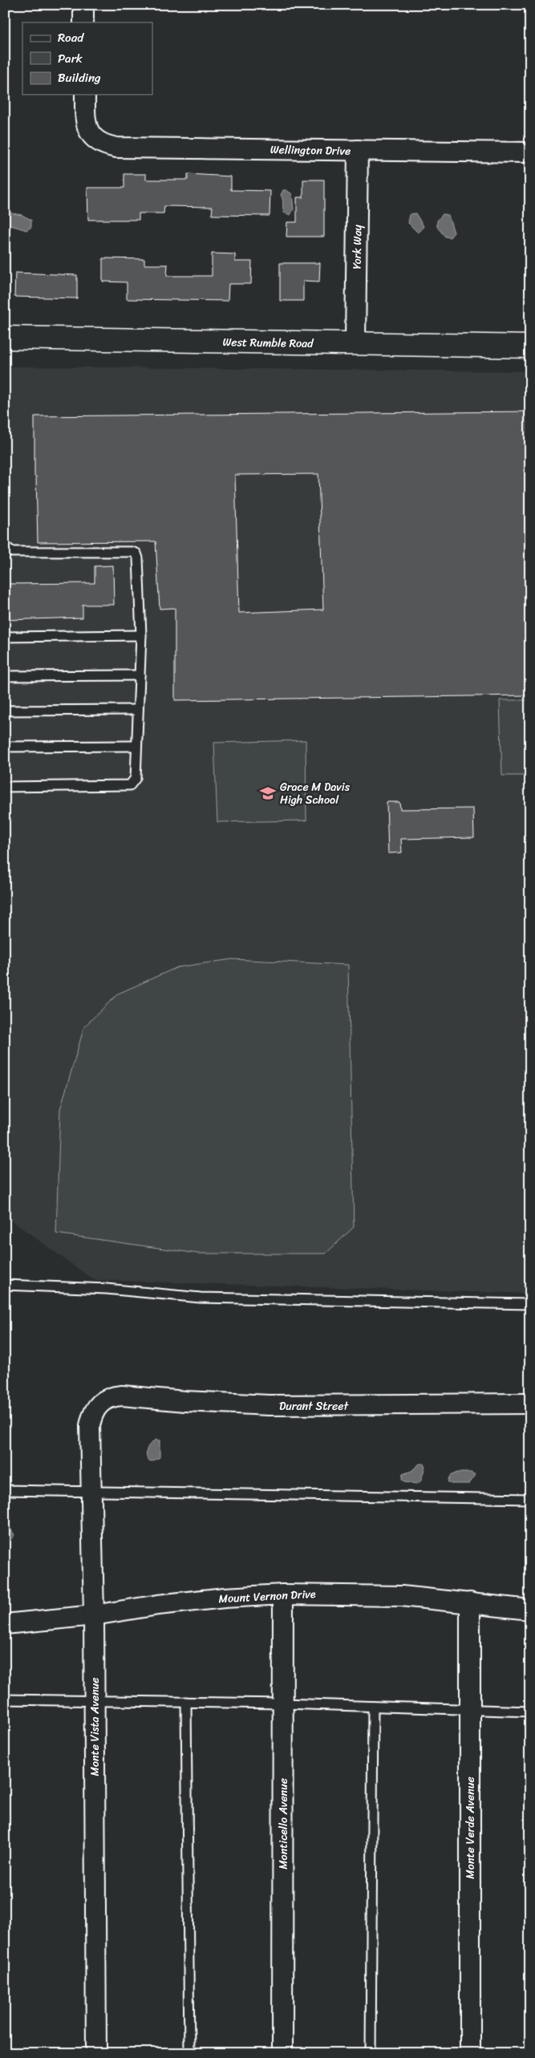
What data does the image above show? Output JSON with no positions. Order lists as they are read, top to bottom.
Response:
{
  "streets": {
    "street": [
      "Wellington Drive",
      "York Way",
      "West Rumble Road",
      "Durant Street",
      "Mount Vernon Drive",
      "Monte Vista Avenue",
      "Monticello Avenue",
      "Monte Verde Avenue"
    ]
  },
  "crossings": [
    ["Wellington Drive", "York Way"],
    ["York Way", "West Rumble Road"],
    ["Durant Street", "Monte Vista Avenue"],
    ["Mount Vernon Drive", "Monte Vista Avenue"],
    ["Mount Vernon Drive", "Monticello Avenue"],
    ["Mount Vernon Drive", "Monte Verde Avenue"]
  ],
  "places": {
    "school or university": ["Grace M Davis High School"]
  },
  "legend": ["Road", "Park", "Building"]
}
